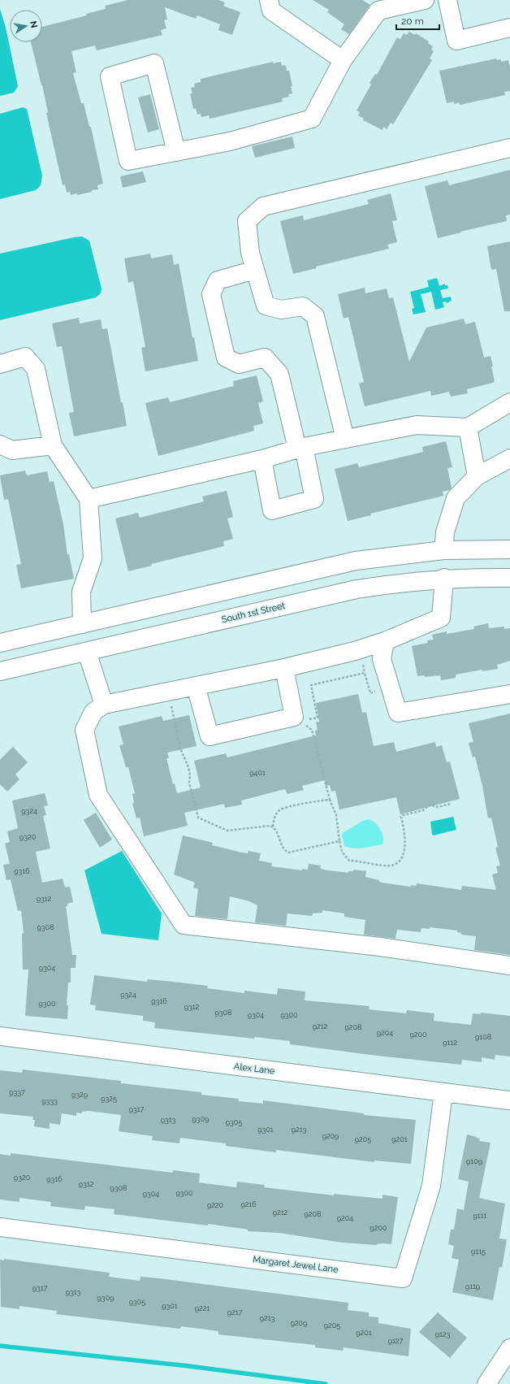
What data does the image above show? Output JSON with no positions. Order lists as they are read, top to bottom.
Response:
{
  "streets": {
    "street": ["South 1st Street", "Alex Lane", "Margaret Jewel Lane"]
  },
  "crossings": [
    ["Alex Lane", "Margaret Jewel Lane"]
  ],
  "house_numbers": [
    "9401",
    "9324",
    "9320",
    "9316",
    "9312",
    "9308",
    "9304",
    "9324",
    "9316",
    "9300",
    "9312",
    "9308",
    "9304",
    "9300",
    "9212",
    "9208",
    "9204",
    "9200",
    "9108",
    "9112",
    "9337",
    "9329",
    "9325",
    "9333",
    "9317",
    "9309",
    "9313",
    "9305",
    "9301",
    "9213",
    "9209",
    "9205",
    "9201",
    "9109",
    "9320",
    "9316",
    "9312",
    "9308",
    "9300",
    "9304",
    "9216",
    "9220",
    "9212",
    "9208",
    "9111",
    "9204",
    "9200",
    "9115",
    "9119",
    "9317",
    "9313",
    "9309",
    "9305",
    "9301",
    "9221",
    "9217",
    "9213",
    "9209",
    "9205",
    "9201",
    "9123",
    "9127"
  ],
  "scale_bar": "20 m",
  "north": "right"
}
